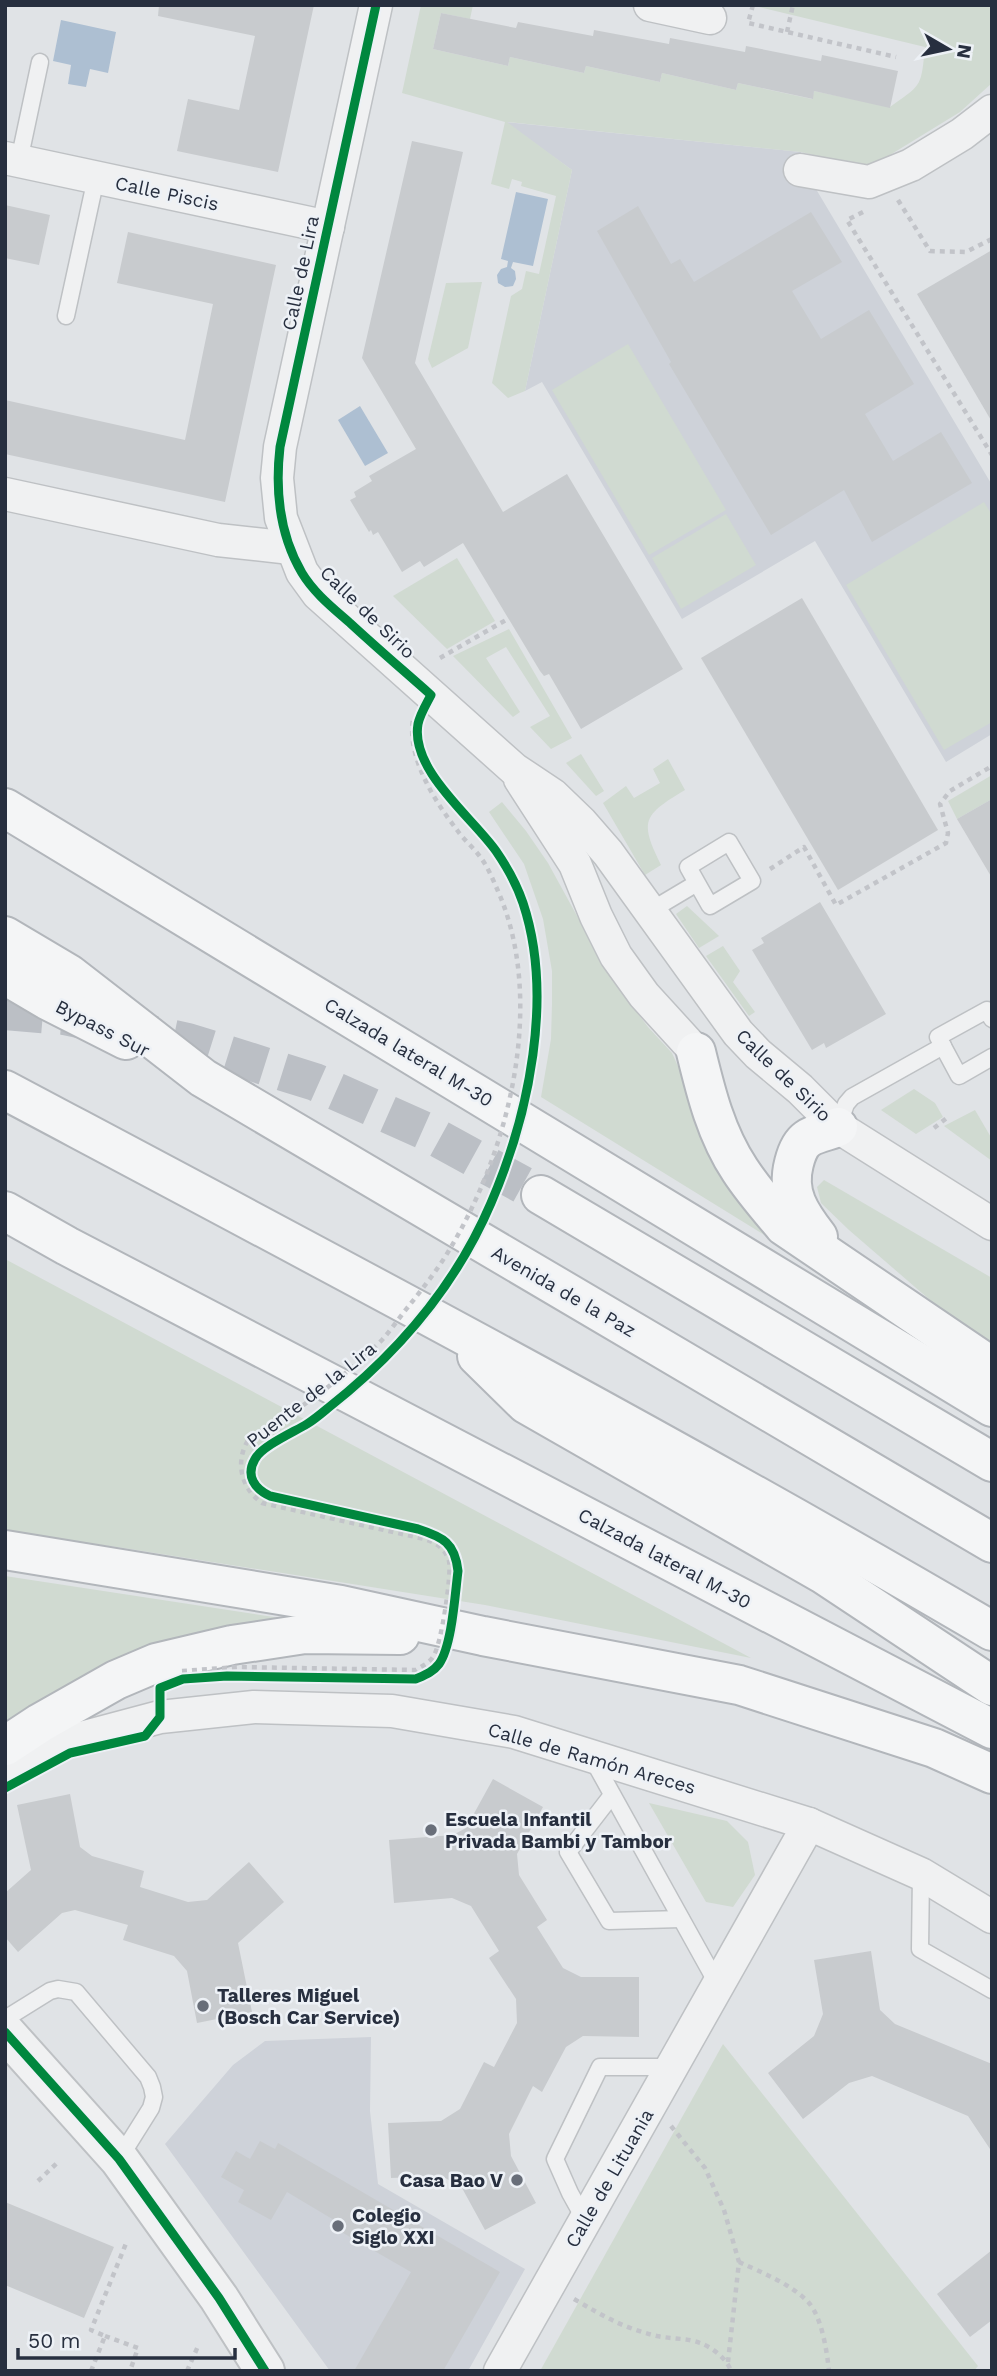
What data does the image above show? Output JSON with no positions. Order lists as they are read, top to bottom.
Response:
{
  "streets": {
    "highway": ["Bypass Sur", "Calzada lateral M-30", "Avenida de la Paz"],
    "street": [
      "Calle Piscis",
      "Calle de Lira",
      "Calle de Sirio",
      "Calle de Ramón Areces",
      "Calle de Lituania"
    ],
    "cycle path": ["Puente de la Lira"]
  },
  "crossings": [
    ["Calle Piscis", "Calle de Lira"],
    ["Calle de Lira", "Calle de Sirio"],
    ["Bypass Sur", "Avenida de la Paz"],
    ["Calle de Ramón Areces", "Calle de Lituania"]
  ],
  "places": [
    "Escuela Infantil Privada Bambi y Tambor",
    "Talleres Miguel (Bosch Car Service)",
    "Casa Bao V",
    "Colegio Siglo XXI"
  ],
  "scale_bar": "50 m",
  "north": "right"
}
